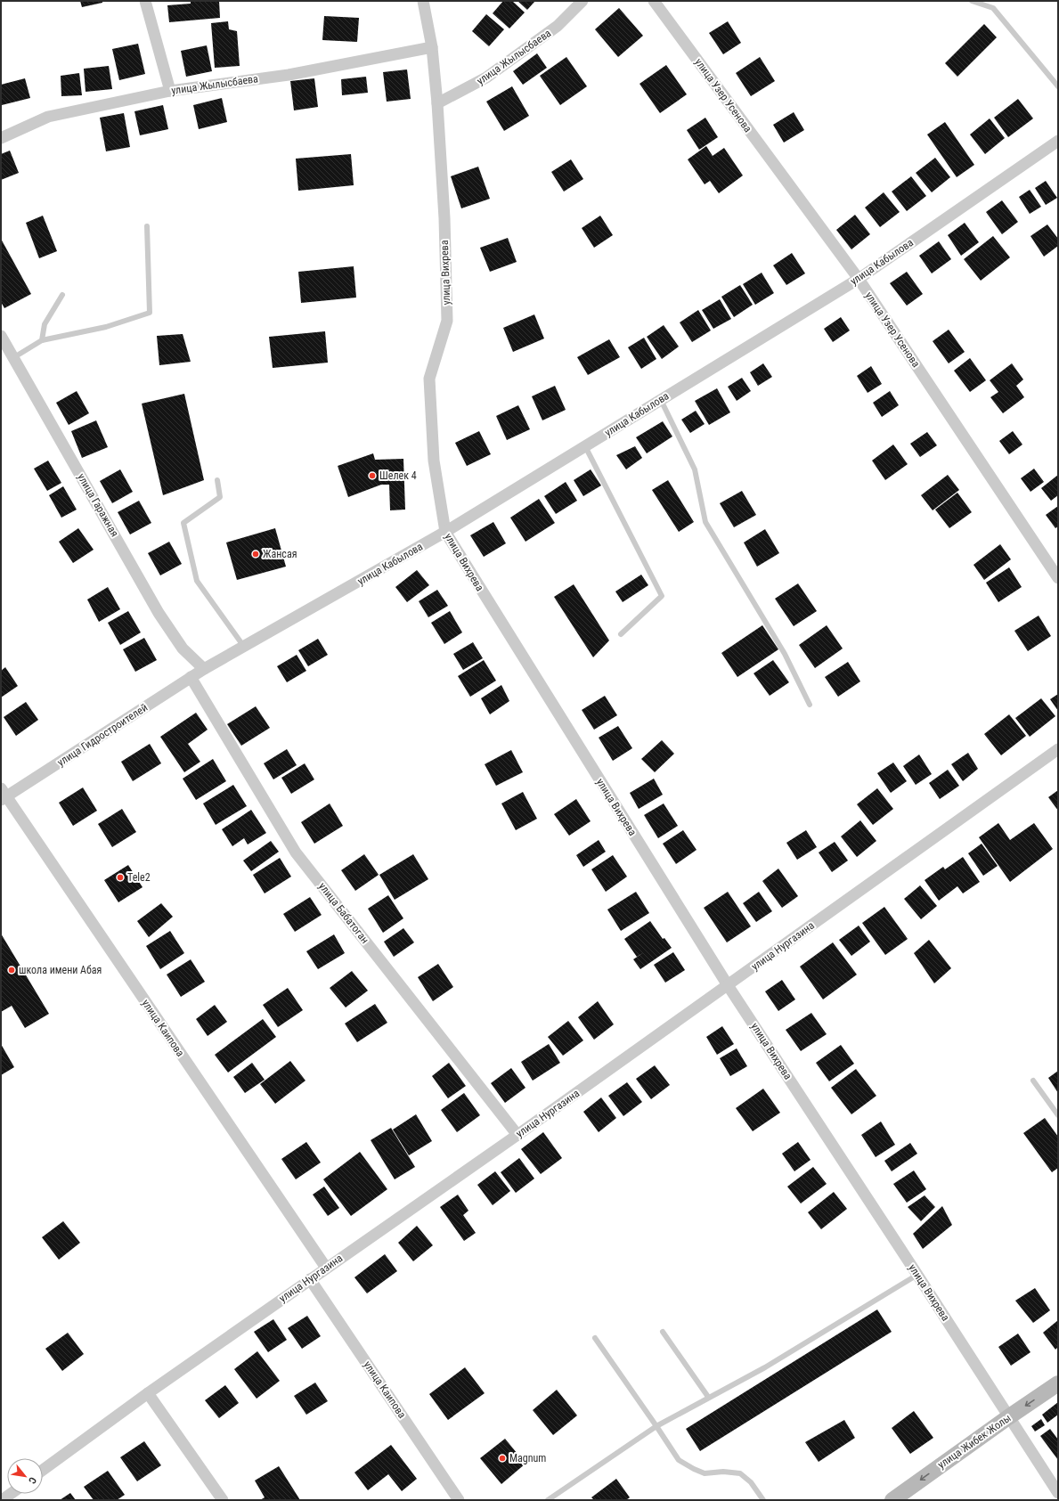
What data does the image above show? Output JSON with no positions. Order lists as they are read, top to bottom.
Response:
{
  "streets": {
    "main road": ["улица Жибек Жолы"],
    "street": [
      "улица Жылысбаева",
      "улица Узер Усенова",
      "улица Кабылова",
      "улица Вихрева",
      "улица Гаражная",
      "улица Гидростроителей",
      "улица Бабатоган",
      "улица Нургазина",
      "улица Каипова"
    ]
  },
  "crossings": [
    ["улица Жылысбаева", "улица Вихрева"],
    ["улица Узер Усенова", "улица Кабылова"],
    ["улица Кабылова", "улица Вихрева"],
    ["улица Кабылова", "улица Гаражная"],
    ["улица Кабылова", "улица Гидростроителей"],
    ["улица Вихрева", "улица Нургазина"],
    ["улица Вихрева", "улица Жибек Жолы"],
    ["улица Гаражная", "улица Гидростроителей"],
    ["улица Гидростроителей", "улица Бабатоган"],
    ["улица Гидростроителей", "улица Каипова"],
    ["улица Бабатоган", "улица Нургазина"],
    ["улица Нургазина", "улица Каипова"]
  ],
  "one_way": ["улица Жибек Жолы"],
  "places": [
    "Шелек 4",
    "Жансая",
    "Tele2",
    "школа имени Абая",
    "Magnum"
  ],
  "north": "bottom right"
}
